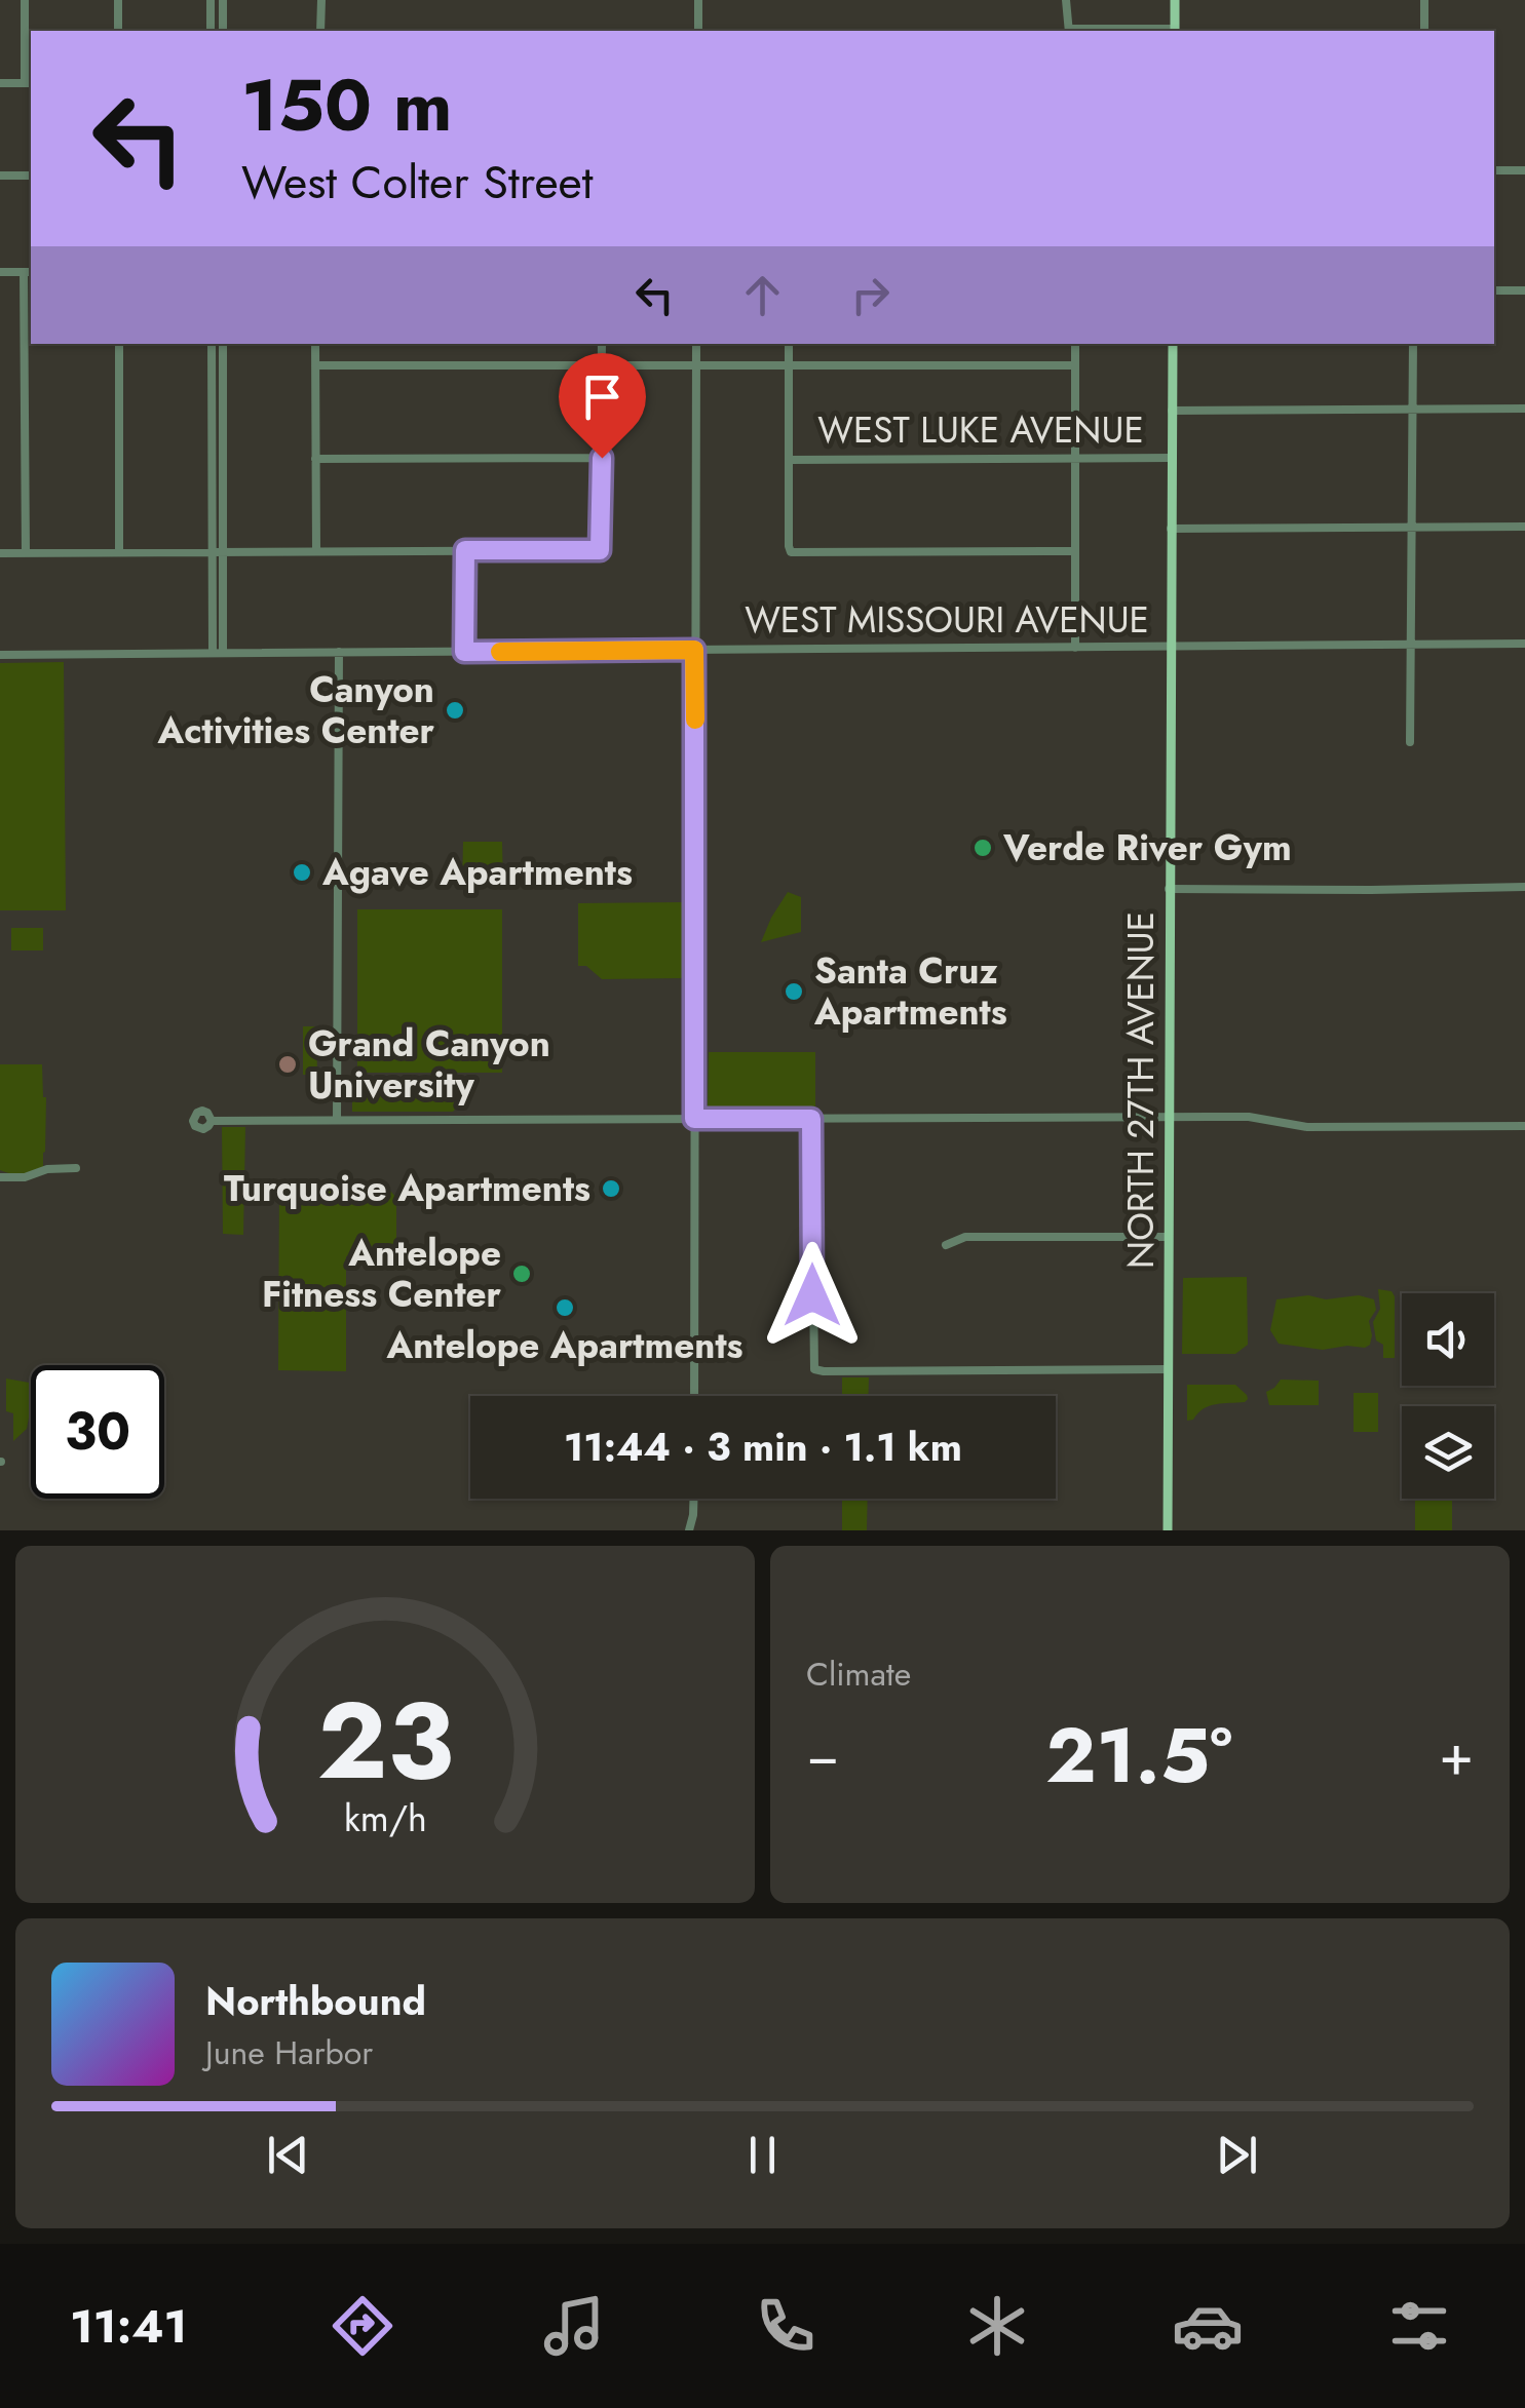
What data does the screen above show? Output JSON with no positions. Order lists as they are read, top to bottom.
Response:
{
  "streets": {
    "main road": ["NORTH 27TH AVENUE"],
    "street": ["WEST LUKE AVENUE", "WEST MISSOURI AVENUE"]
  },
  "crossings": [
    ["WEST LUKE AVENUE", "NORTH 27TH AVENUE"],
    ["WEST MISSOURI AVENUE", "NORTH 27TH AVENUE"]
  ],
  "places": [
    "Canyon Activities Center",
    "Verde River Gym",
    "Agave Apartments",
    "Santa Cruz Apartments",
    "Grand Canyon University",
    "Turquoise Apartments",
    "Antelope Fitness Center",
    "Antelope Apartments"
  ],
  "page": {
    "turn": ["150 m", "West Colter Street"],
    "limit": "30",
    "trip": "11:44 · 3 min · 1.1 km",
    "tile": "Climate",
    "heat": ["−", "21.5°", "+"],
    "song": ["Northbound", "June Harbor"],
    "tabs": "11:41",
    "gauge": ["23", "km/h"]
  }
}
